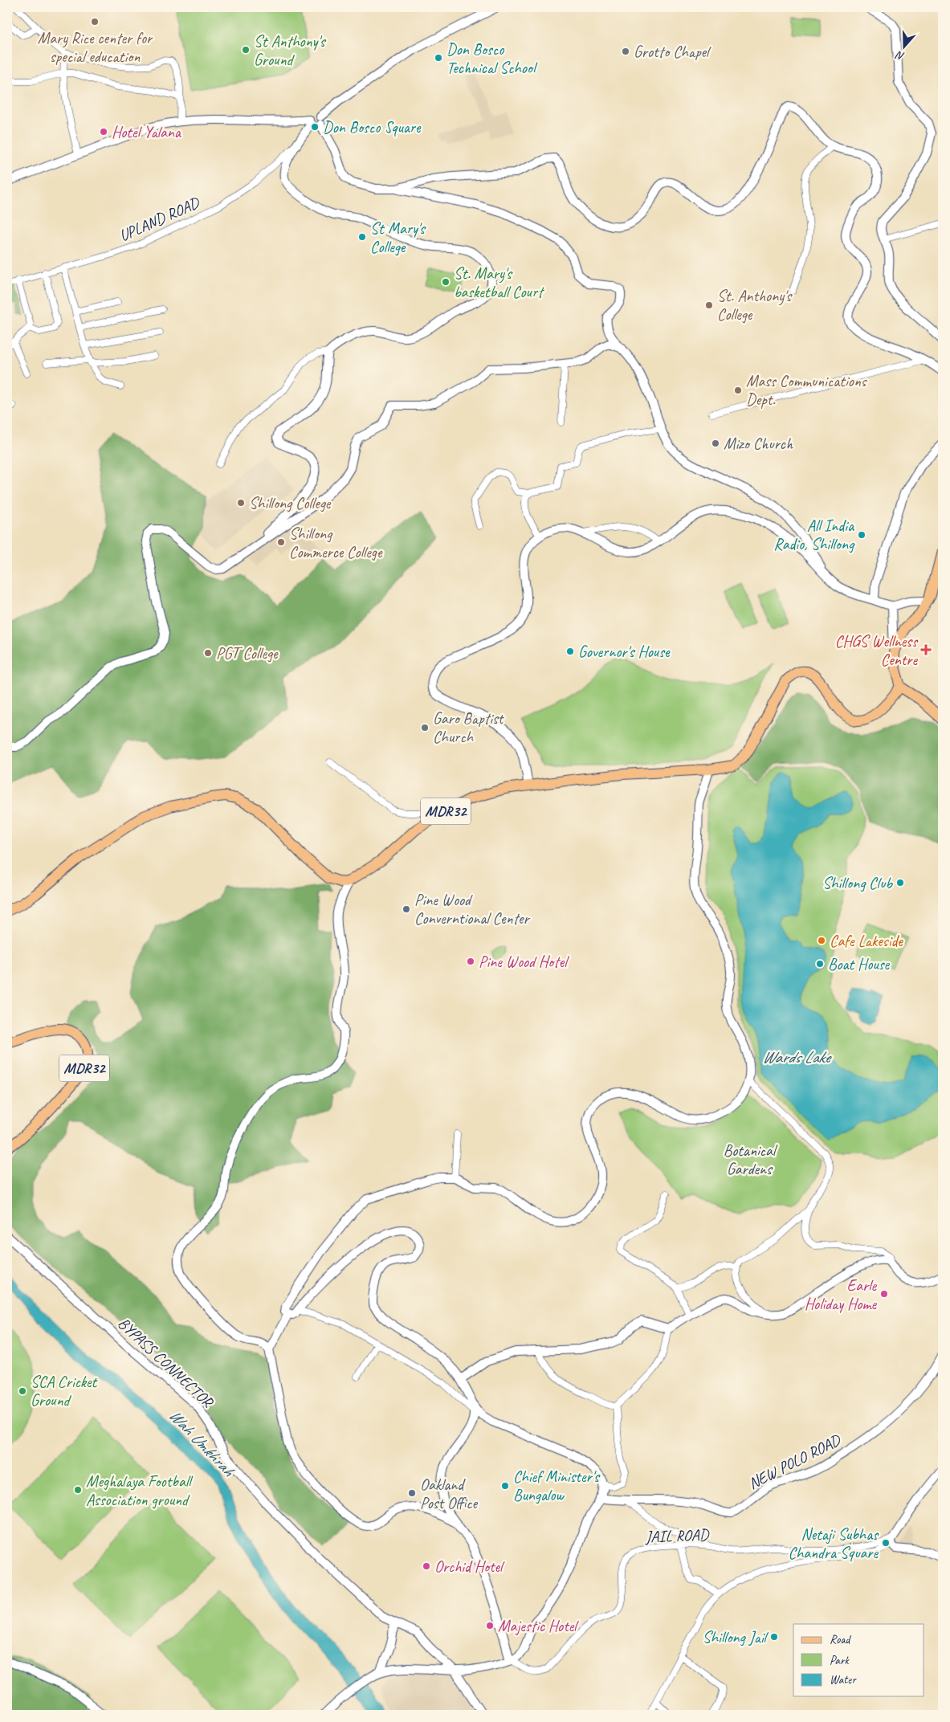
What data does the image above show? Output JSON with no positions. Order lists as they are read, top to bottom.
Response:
{
  "streets": {
    "main road": ["MDR32"],
    "street": [
      "UPLAND ROAD",
      "BYPASS CONNECTOR",
      "NEW POLO ROAD",
      "JAIL ROAD"
    ]
  },
  "water": ["Wards Lake", "Wah Umkhrah"],
  "parks": ["Botanical Gardens"],
  "places": {
    "other": [
      "Mary Rice center for special education",
      "St Anthony's Ground",
      "Grotto Chapel",
      "Don Bosco Technical School",
      "Don Bosco Square",
      "Hotel Yalana",
      "St Mary's College",
      "St. Mary's basketball Court",
      "St. Anthony's College",
      "Mass Communications Dept.",
      "Mizo Church",
      "Shillong College",
      "All India Radio, Shillong",
      "Shillong Commerce College",
      "Governor's House",
      "PGT College",
      "Garo Baptist Church",
      "Shillong Club",
      "Pine Wood Converntional Center",
      "Cafe Lakeside",
      "Pine Wood Hotel",
      "Boat House",
      "Earle Holiday Home",
      "SCA Cricket Ground",
      "Chief Minister's Bungalow",
      "Meghalaya Football Association ground",
      "Oakland Post Office",
      "Netaji Subhas Chandra Square",
      "Orchid Hotel",
      "Majestic Hotel",
      "Shillong Jail"
    ],
    "health": ["CHGS Wellness Centre"]
  },
  "legend": ["Road", "Park", "Water"],
  "north": "bottom"
}
